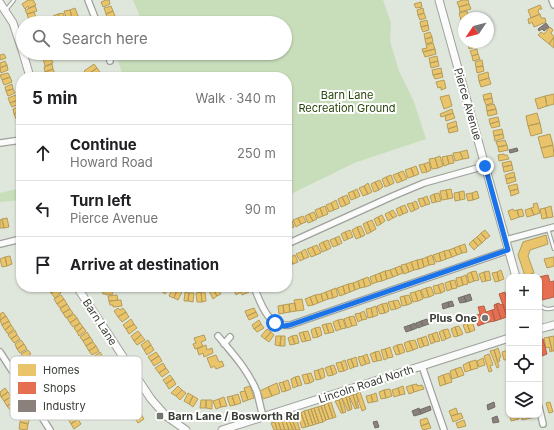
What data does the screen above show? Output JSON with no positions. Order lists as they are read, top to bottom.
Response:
{
  "streets": {
    "street": ["Pierce Avenue", "Barn Lane", "Lincoln Road North"]
  },
  "parks": ["Barn Lane Recreation Ground"],
  "places": {
    "other": ["Plus One"],
    "transit": ["Barn Lane / Bosworth Rd"]
  },
  "legend": ["Homes", "Shops", "Industry"],
  "north": "bottom left",
  "page": {
    "search": "Search here",
    "heading": ["5 min", "Walk · 340 m"],
    "list": [
      ["Continue", "Howard Road", "250 m"],
      ["Turn left", "Pierce Avenue", "90 m"],
      "Arrive at destination"
    ],
    "map_buttons": ["+", "−"]
  }
}
